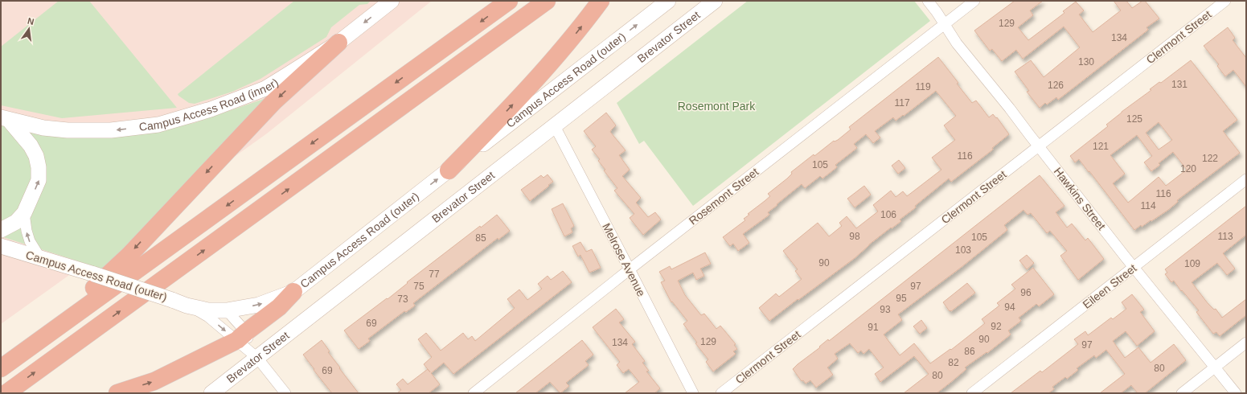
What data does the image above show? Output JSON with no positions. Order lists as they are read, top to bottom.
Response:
{
  "streets": {
    "street": [
      "Brevator Street",
      "Clermont Street",
      "Campus Access Road (outer)",
      "Campus Access Road (inner)",
      "Rosemont Street",
      "Hawkins Street",
      "Melrose Avenue",
      "Eileen Street"
    ]
  },
  "crossings": [
    ["Brevator Street", "Melrose Avenue"],
    ["Clermont Street", "Hawkins Street"],
    ["Rosemont Street", "Hawkins Street"],
    ["Rosemont Street", "Melrose Avenue"],
    ["Hawkins Street", "Eileen Street"]
  ],
  "one_way": ["Campus Access Road (outer)", "Campus Access Road (inner)"],
  "parks": ["Rosemont Park"],
  "house_numbers": [
    "129",
    "134",
    "130",
    "131",
    "126",
    "119",
    "117",
    "125",
    "121",
    "116",
    "122",
    "105",
    "120",
    "116",
    "114",
    "106",
    "98",
    "113",
    "105",
    "85",
    "103",
    "90",
    "109",
    "77",
    "75",
    "97",
    "96",
    "95",
    "73",
    "94",
    "93",
    "69",
    "92",
    "91",
    "90",
    "129",
    "134",
    "97",
    "86",
    "82",
    "80",
    "69",
    "80"
  ],
  "north": "top"
}
